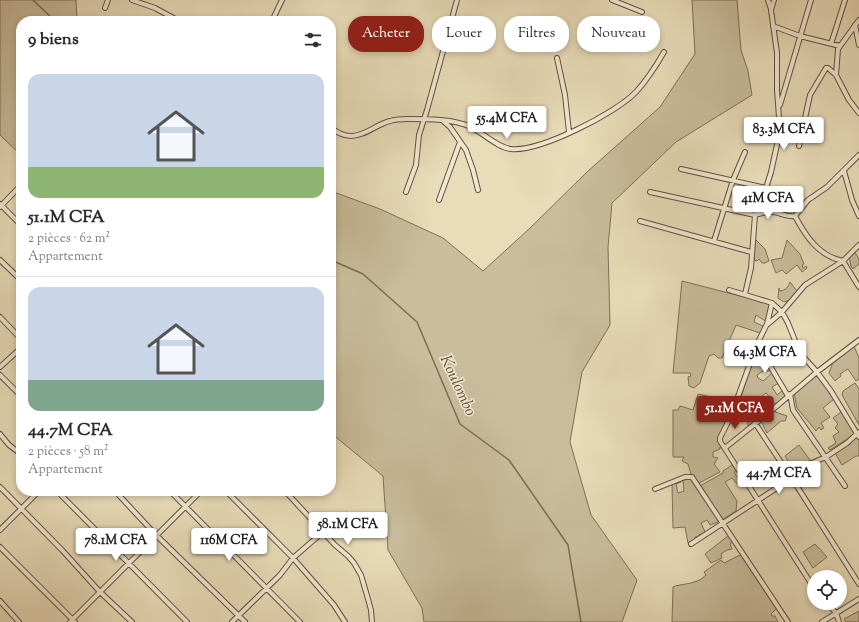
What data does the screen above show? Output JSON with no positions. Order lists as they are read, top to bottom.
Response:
{
  "water": ["Koulombo"],
  "page": {
    "chip": [
      "Acheter",
      "Louer",
      "Filtres",
      "Nouveau"
    ],
    "heading": "9 biens",
    "list": [
      {
        "name": "51.1M CFA",
        "note": "2 pièces · 62 m² · Appartement"
      },
      {
        "name": "44.7M CFA",
        "note": "2 pièces · 58 m² · Appartement"
      }
    ],
    "price": [
      "55.4M CFA",
      "83.3M CFA",
      "41M CFA",
      "64.3M CFA",
      "51.1M CFA",
      "44.7M CFA",
      "58.1M CFA",
      "78.1M CFA",
      "116M CFA"
    ]
  }
}
